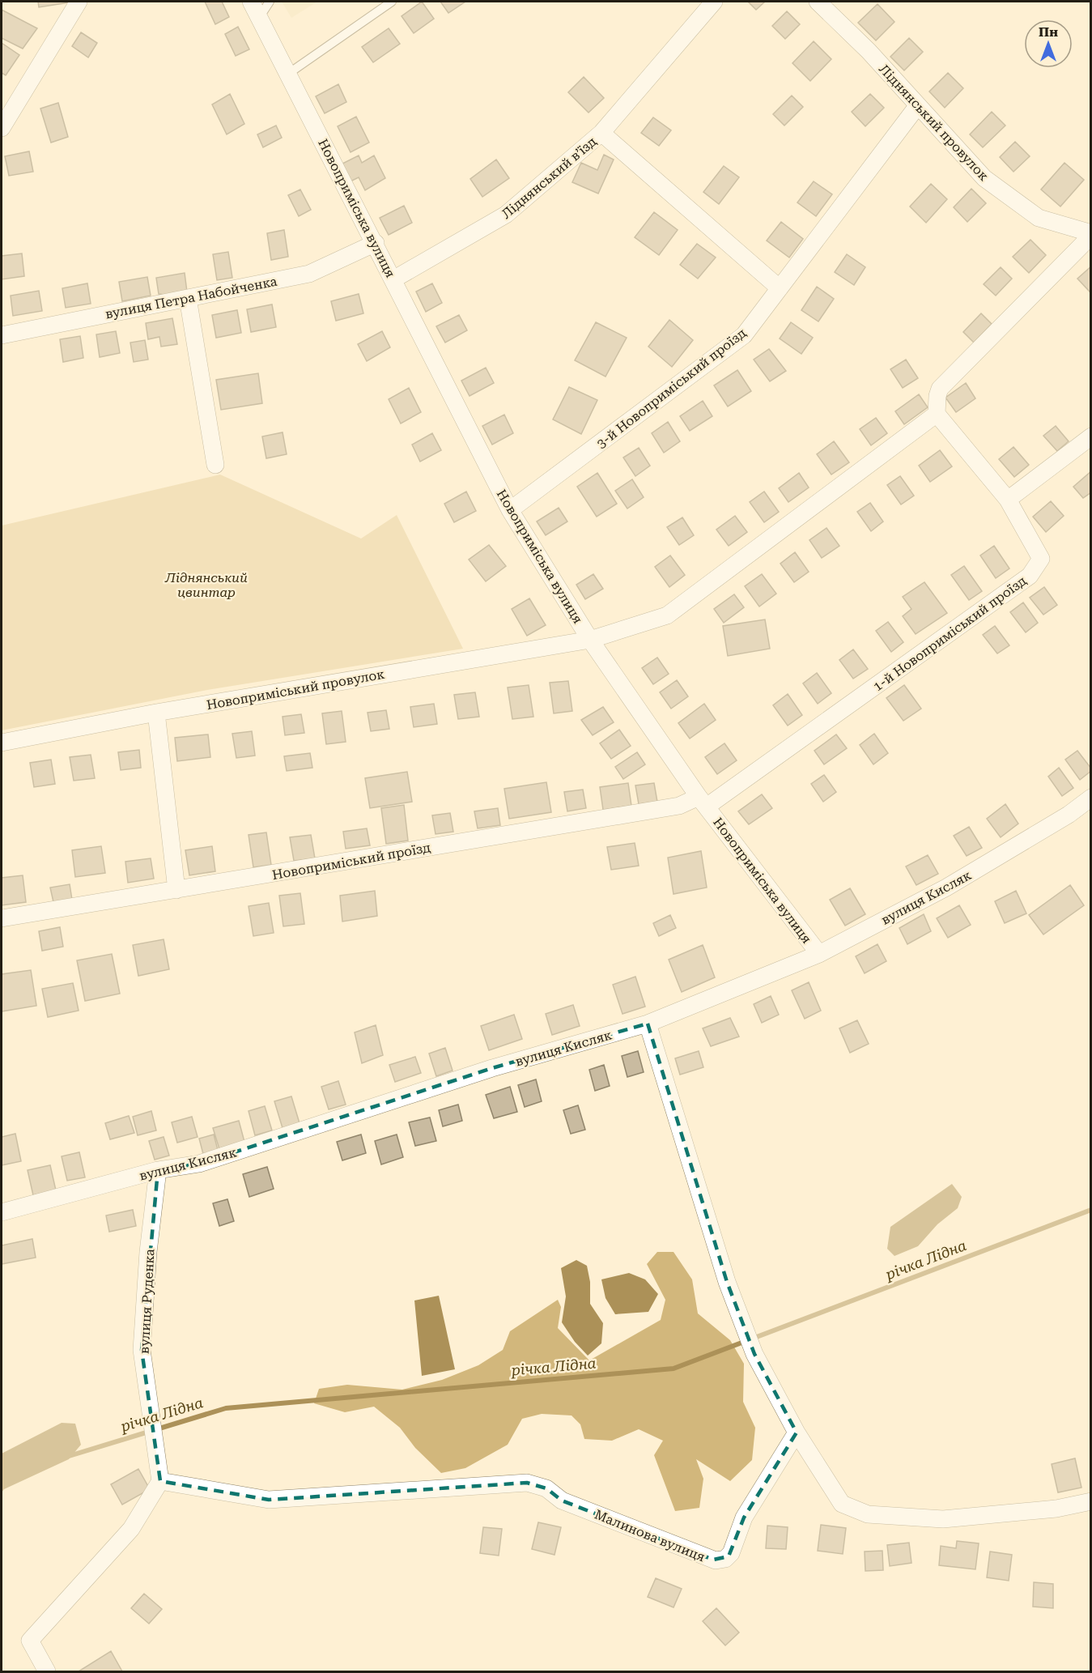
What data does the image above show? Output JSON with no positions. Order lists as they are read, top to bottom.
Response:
{
  "streets": {
    "street": [
      "Ліднянський провулок",
      "Ліднянський в’їзд",
      "Новоприміська вулиця",
      "вулиця Петра Набойченка",
      "3-й Новоприміський проїзд",
      "1-й Новоприміський проїзд",
      "Новоприміський провулок",
      "Новоприміський проїзд",
      "вулиця Кисляк",
      "вулиця Руденка",
      "Малинова вулиця"
    ]
  },
  "crossings": [
    ["Ліднянський провулок", "3-й Новоприміський проїзд"],
    ["Ліднянський в’їзд", "Новоприміська вулиця"],
    ["Ліднянський в’їзд", "3-й Новоприміський проїзд"],
    ["Новоприміська вулиця", "вулиця Петра Набойченка"],
    ["Новоприміська вулиця", "3-й Новоприміський проїзд"],
    ["Новоприміська вулиця", "1-й Новоприміський проїзд"],
    ["Новоприміська вулиця", "Новоприміський провулок"],
    ["Новоприміська вулиця", "Новоприміський проїзд"],
    ["Новоприміська вулиця", "вулиця Кисляк"],
    ["1-й Новоприміський проїзд", "Новоприміський проїзд"],
    ["вулиця Кисляк", "вулиця Руденка"],
    ["вулиця Руденка", "Малинова вулиця"]
  ],
  "water": ["річка Лідна"],
  "parks": ["Ліднянський цвинтар"],
  "north": "top"
}
